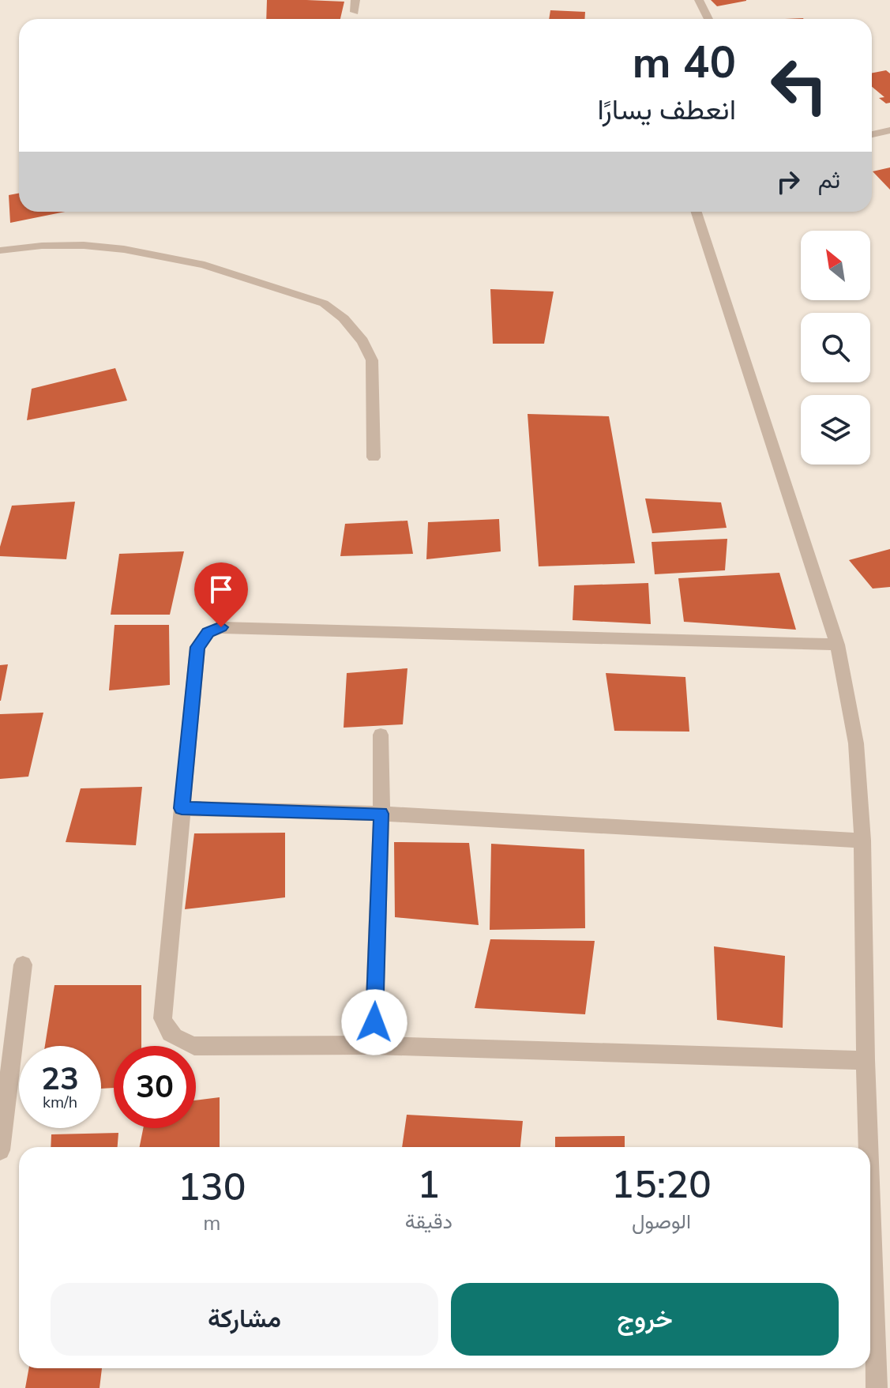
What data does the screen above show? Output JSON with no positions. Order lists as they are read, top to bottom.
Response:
{
  "north": "top left",
  "page": {
    "turn": ["40 m", "انعطف يسارًا"],
    "then": "ثم",
    "speed": "23 km/h",
    "limit": "30",
    "eta": [
      "15:20",
      "الوصول",
      "1",
      "دقيقة",
      "130",
      "m"
    ],
    "buttons": ["خروج", "مشاركة"]
  }
}
